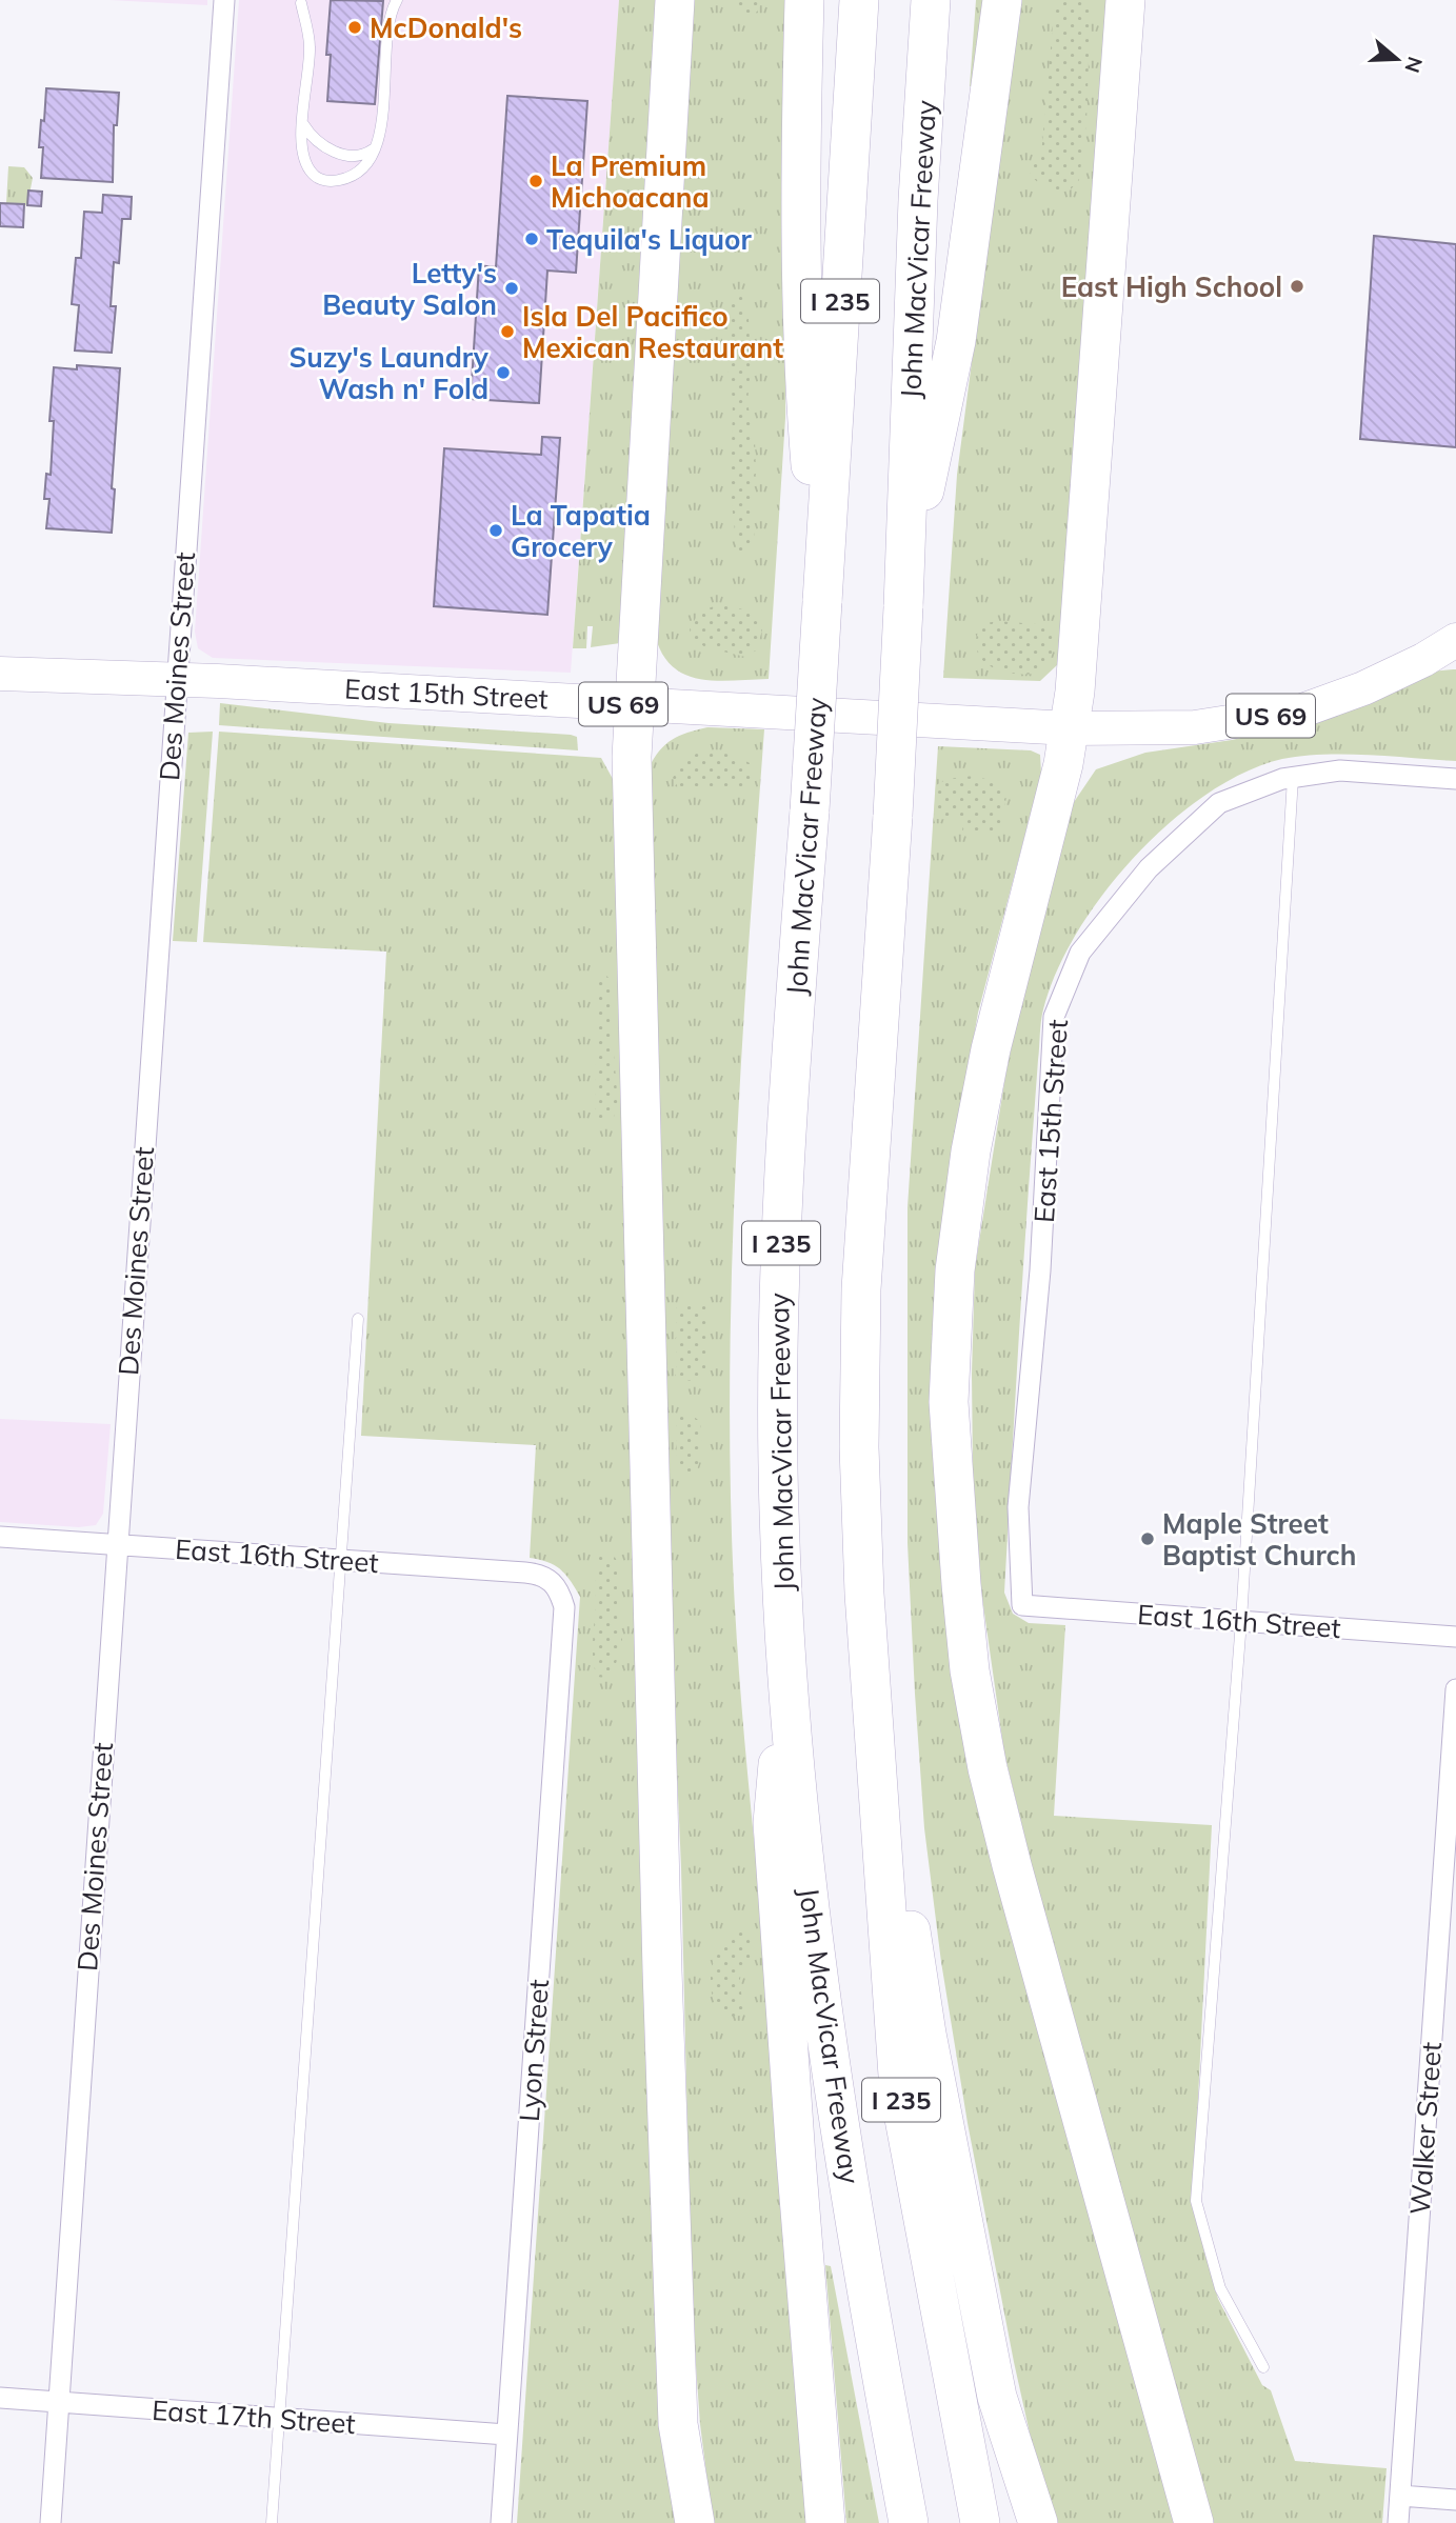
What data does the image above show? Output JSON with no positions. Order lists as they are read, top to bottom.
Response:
{
  "streets": {
    "highway": ["John MacVicar Freeway", "I 235"],
    "main road": ["East 15th Street", "US 69"],
    "street": [
      "Des Moines Street",
      "East 16th Street",
      "Lyon Street",
      "Walker Street",
      "East 17th Street"
    ]
  },
  "crossings": [
    ["Des Moines Street", "East 15th Street"],
    ["Des Moines Street", "East 16th Street"],
    ["Des Moines Street", "East 17th Street"],
    ["East 15th Street", "US 69"],
    ["East 15th Street", "East 16th Street"],
    ["East 16th Street", "Lyon Street"],
    ["Lyon Street", "East 17th Street"]
  ],
  "places": [
    "McDonald's",
    "La Premium Michoacana",
    "Tequila's Liquor",
    "East High School",
    "Letty's Beauty Salon",
    "Isla Del Pacifico Mexican Restaurant",
    "Suzy's Laundry Wash n' Fold",
    "La Tapatia Grocery",
    "Maple Street Baptist Church"
  ],
  "north": "right"
}
